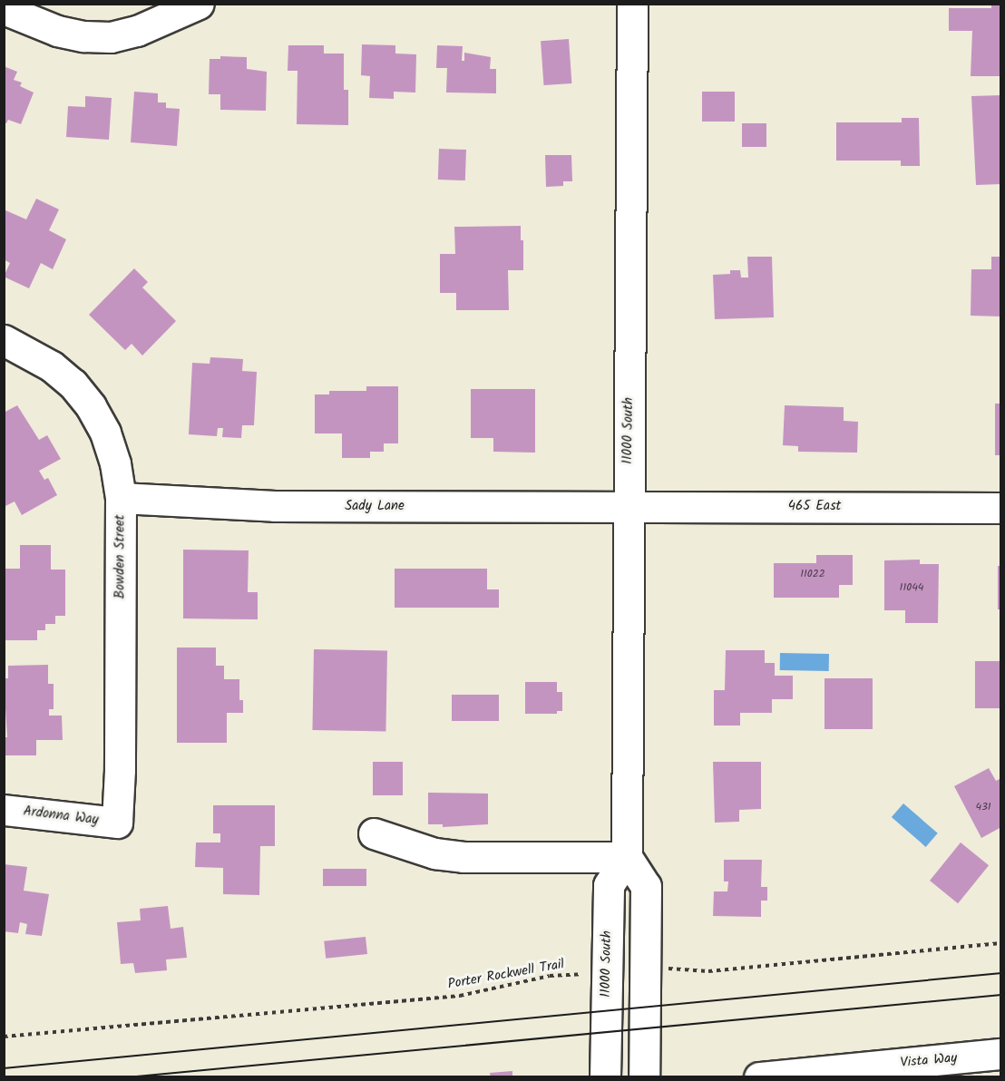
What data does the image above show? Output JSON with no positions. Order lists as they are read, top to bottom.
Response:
{
  "streets": {
    "street": [
      "11000 South",
      "Sady Lane",
      "465 East",
      "Bowden Street",
      "Ardonna Way",
      "Vista Way"
    ],
    "path": ["Porter Rockwell Trail"]
  },
  "crossings": [
    ["11000 South", "Sady Lane"],
    ["11000 South", "465 East"],
    ["11000 South", "Porter Rockwell Trail"],
    ["Sady Lane", "465 East"],
    ["Sady Lane", "Bowden Street"],
    ["Bowden Street", "Ardonna Way"]
  ],
  "house_numbers": ["11022", "11044", "431"]
}
